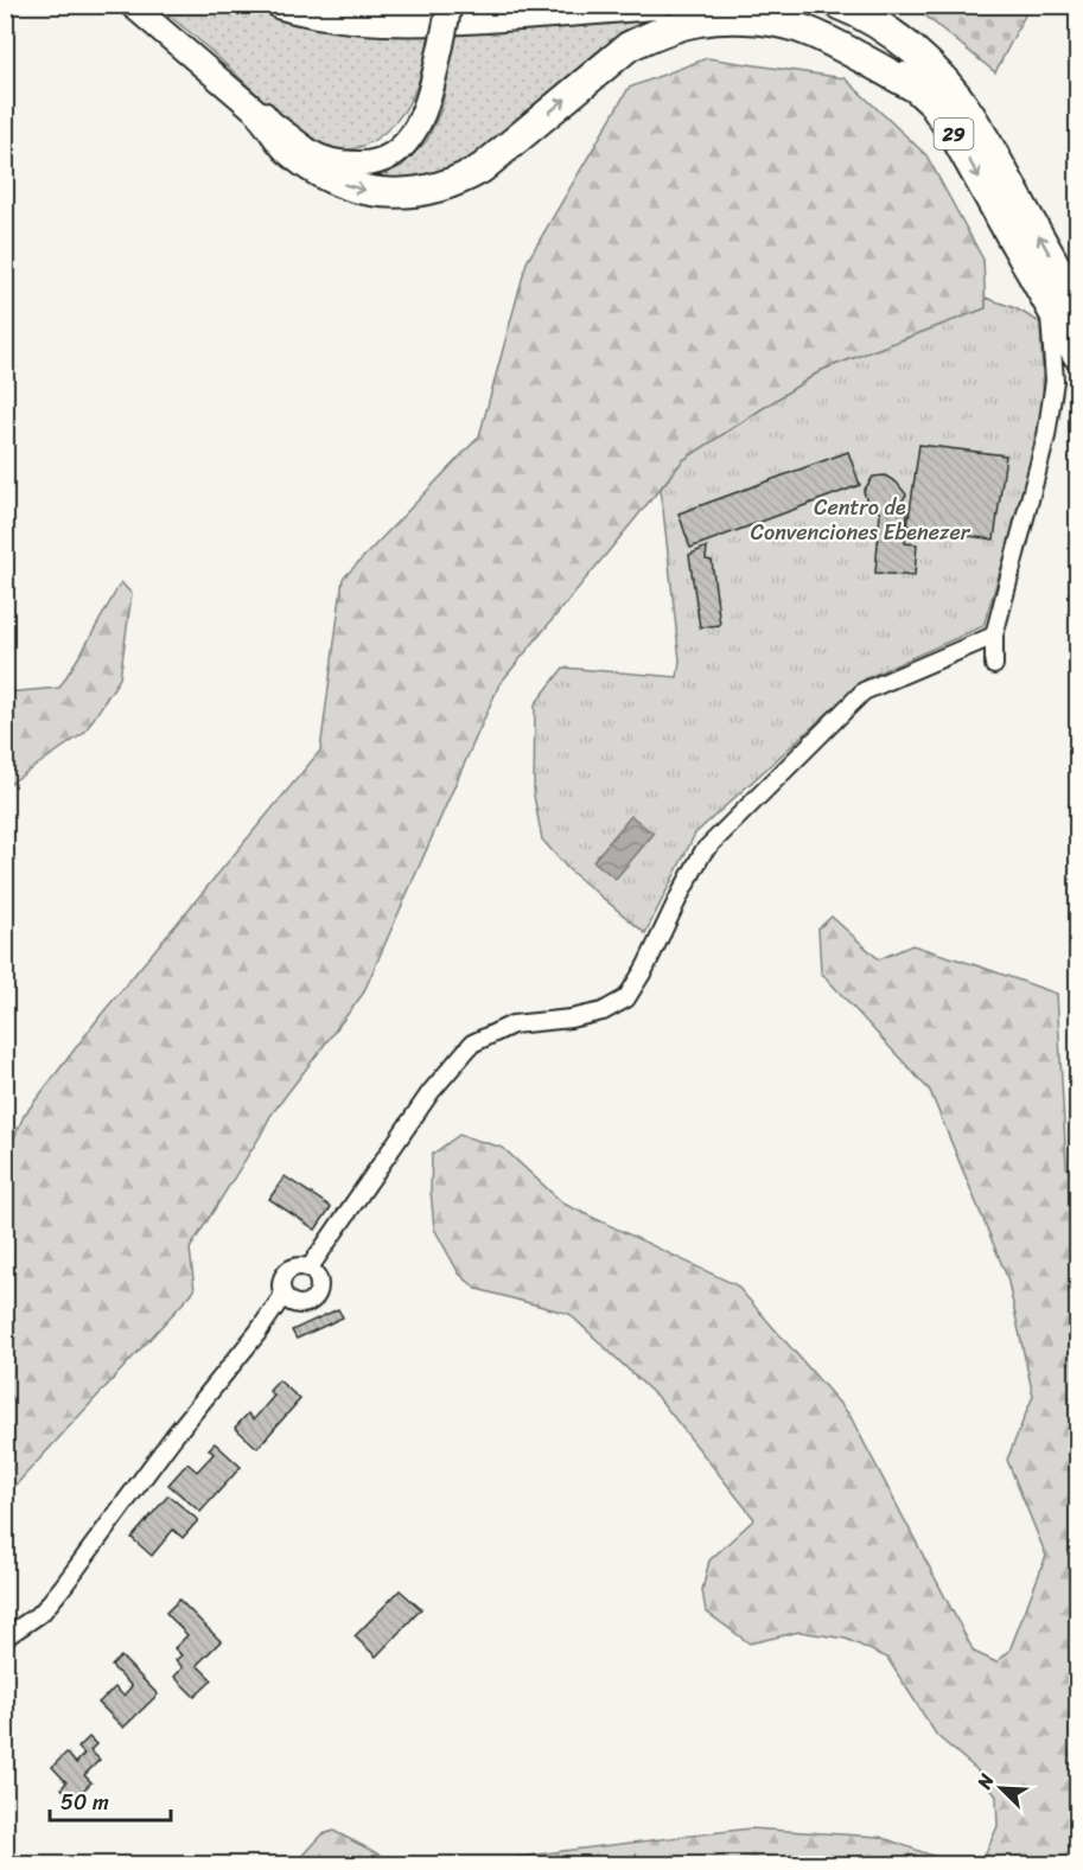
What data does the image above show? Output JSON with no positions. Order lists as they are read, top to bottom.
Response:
{
  "streets": {
    "highway": ["29"]
  },
  "parks": ["Centro de Convenciones Ebenezer"],
  "scale_bar": "50 m",
  "north": "top left"
}
